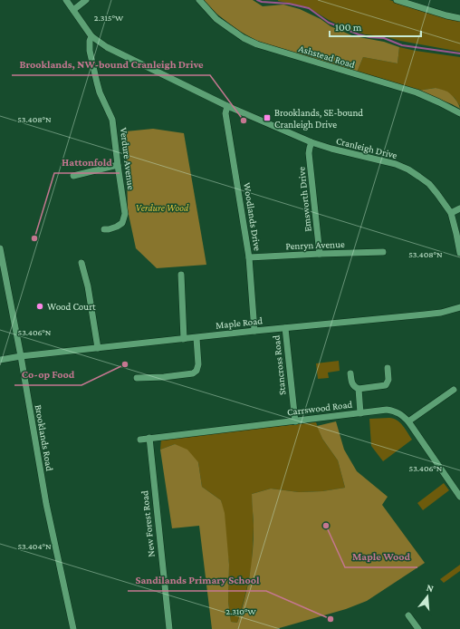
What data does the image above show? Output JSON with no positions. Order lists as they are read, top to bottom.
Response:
{
  "streets": {
    "street": [
      "Ashstead Road",
      "Cranleigh Drive",
      "Verdure Avenue",
      "Emsworth Drive",
      "Woodlands Drive",
      "Penryn Avenue",
      "Maple Road",
      "Stancross Road",
      "Carrswood Road",
      "Brooklands Road",
      "New Forest Road"
    ]
  },
  "crossings": [
    ["Cranleigh Drive", "Verdure Avenue"],
    ["Cranleigh Drive", "Emsworth Drive"],
    ["Cranleigh Drive", "Woodlands Drive"],
    ["Emsworth Drive", "Penryn Avenue"],
    ["Woodlands Drive", "Penryn Avenue"],
    ["Woodlands Drive", "Maple Road"],
    ["Maple Road", "Stancross Road"],
    ["Maple Road", "Brooklands Road"],
    ["Stancross Road", "Carrswood Road"],
    ["Carrswood Road", "New Forest Road"]
  ],
  "parks": ["Verdure Wood"],
  "places": {
    "transit": ["Brooklands, SE-bound Cranleigh Drive"],
    "other": [
      "Brooklands, NW-bound Cranleigh Drive",
      "Hattonfold",
      "Wood Court",
      "Co-op Food",
      "Maple Wood",
      "Sandilands Primary School"
    ]
  },
  "scale_bar": "100 m",
  "north": "top",
  "coordinates": [
    "2.315°W",
    "53.408°N",
    "53.406°N",
    "53.404°N",
    "2.310°W"
  ]
}
